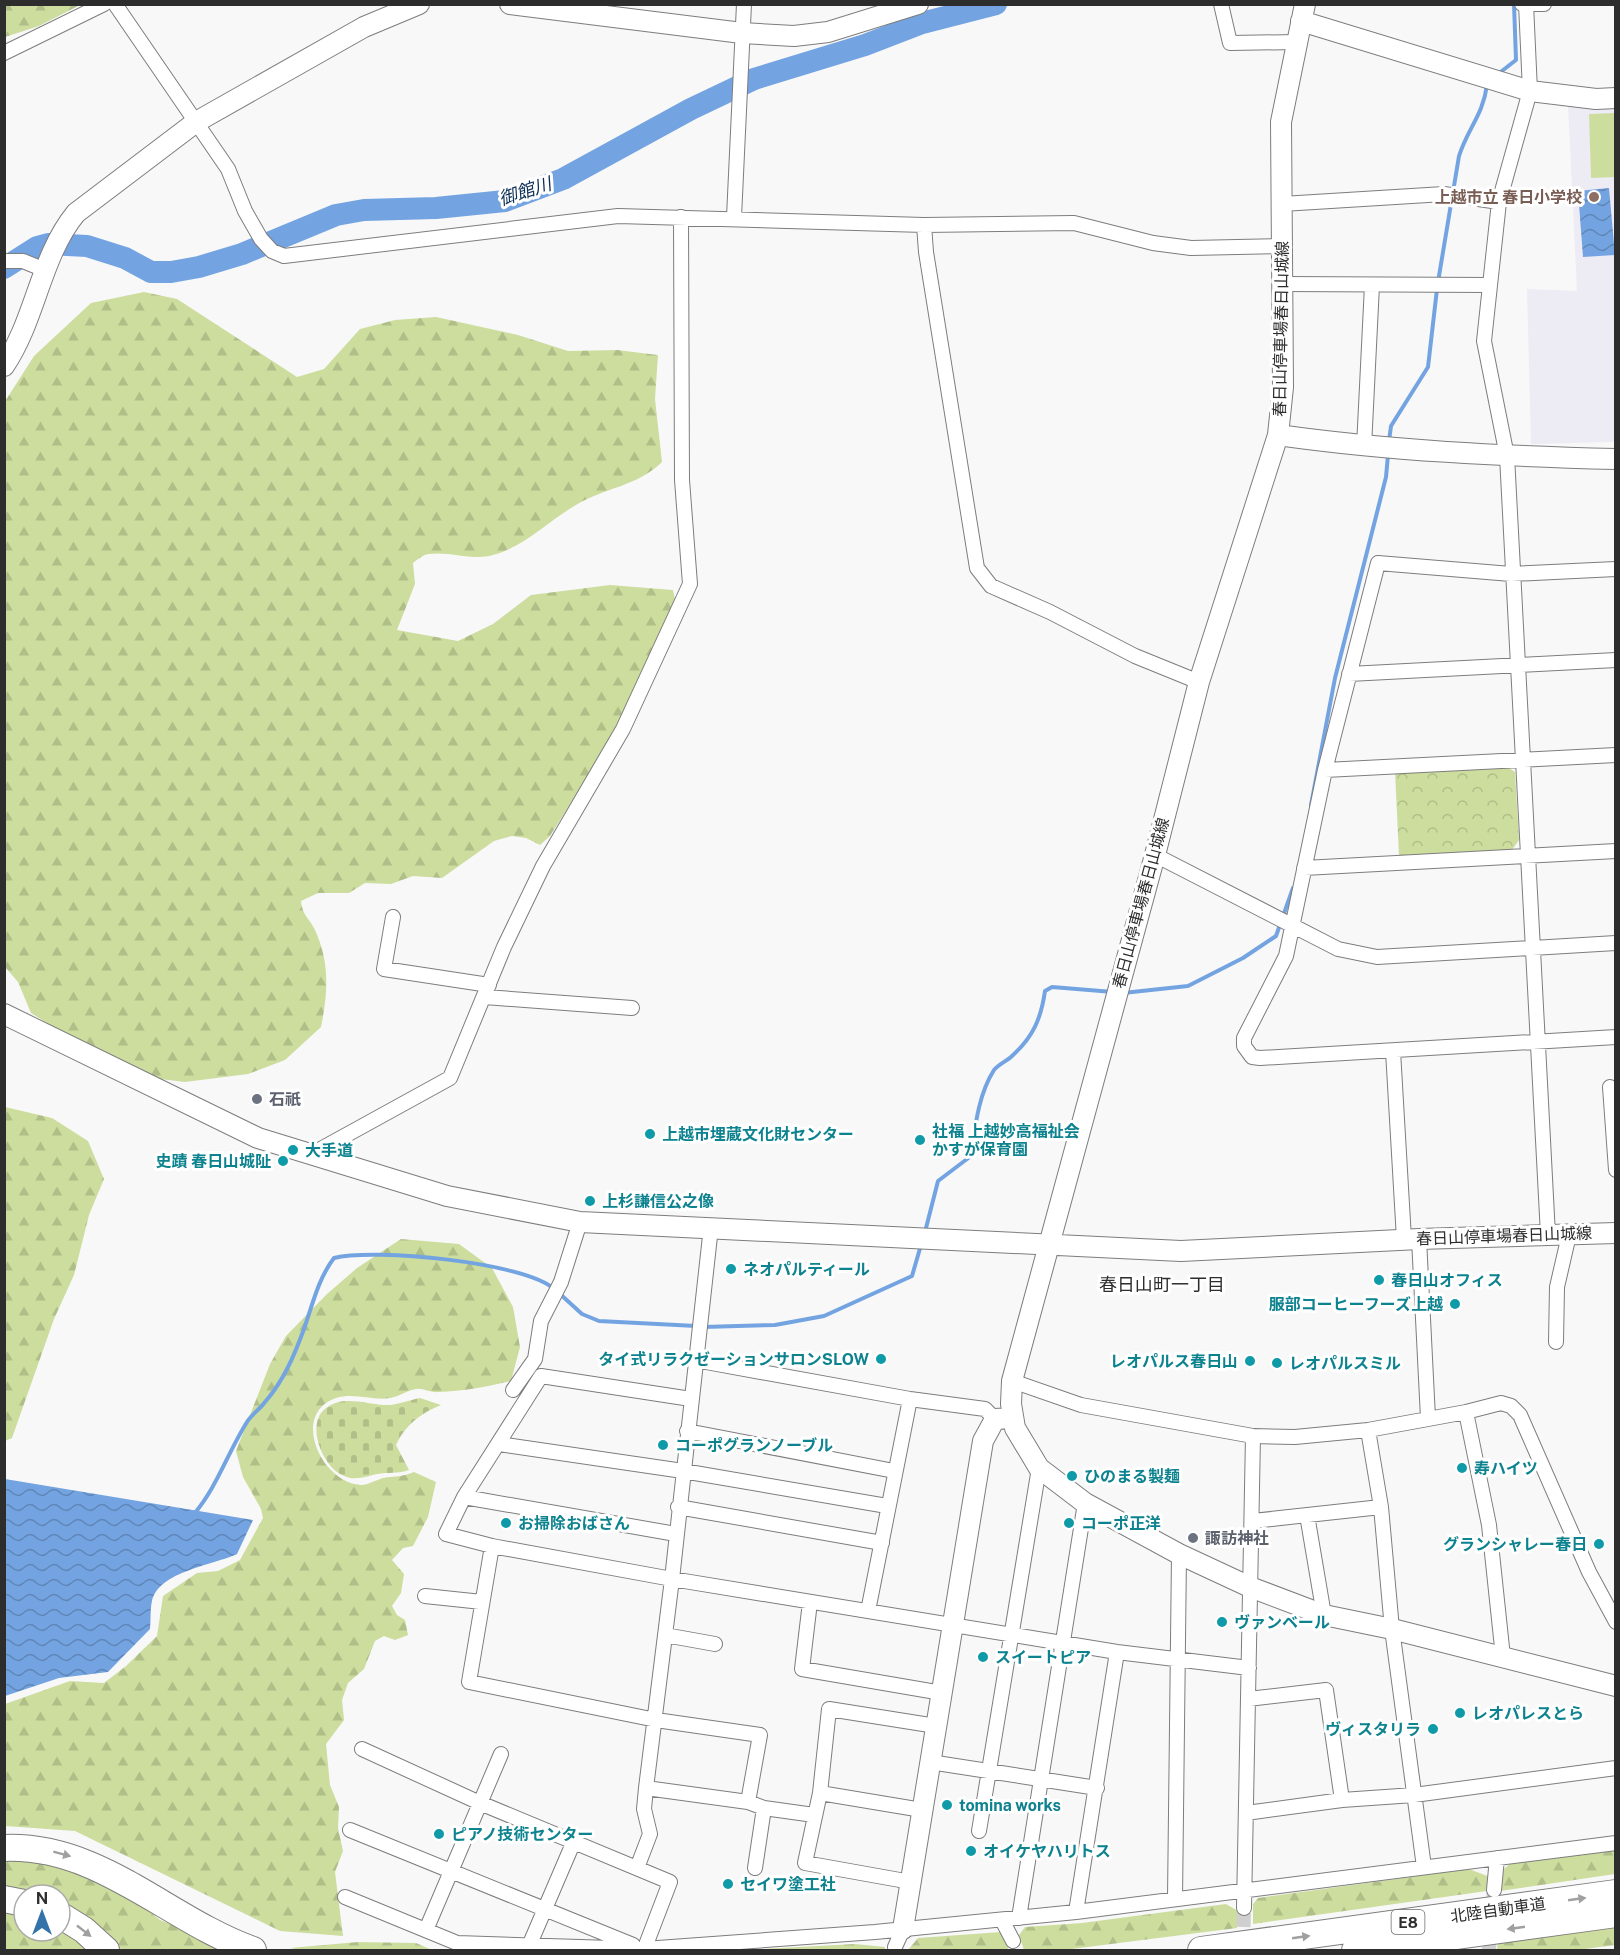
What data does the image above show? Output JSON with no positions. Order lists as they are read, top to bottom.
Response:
{
  "streets": {
    "highway": ["北陸自動車道", "E8"],
    "street": ["春日山停車場春日山城線"]
  },
  "districts": ["春日山町一丁目"],
  "water": ["御館川"],
  "places": [
    "上越市立 春日小学校",
    "石祇",
    "上越市埋蔵文化財センター",
    "社福 上越妙高福祉会 かすが保育園",
    "大手道",
    "史蹟 春日山城阯",
    "上杉謙信公之像",
    "ネオパルティール",
    "春日山オフィス",
    "服部コーヒーフーズ上越",
    "タイ式リラクゼーションサロンSLOW",
    "レオパルス春日山",
    "レオパルスミル",
    "コーポグランノーブル",
    "寿ハイツ",
    "ひのまる製麺",
    "お掃除おばさん",
    "コーポ正洋",
    "諏訪神社",
    "グランシャレー春日",
    "ヴァンベール",
    "スイートピア",
    "レオパレスとら",
    "ヴィスタリラ",
    "tomina works",
    "ピアノ技術センター",
    "オイケヤハリトス",
    "セイワ塗工社"
  ],
  "north": "top"
}
